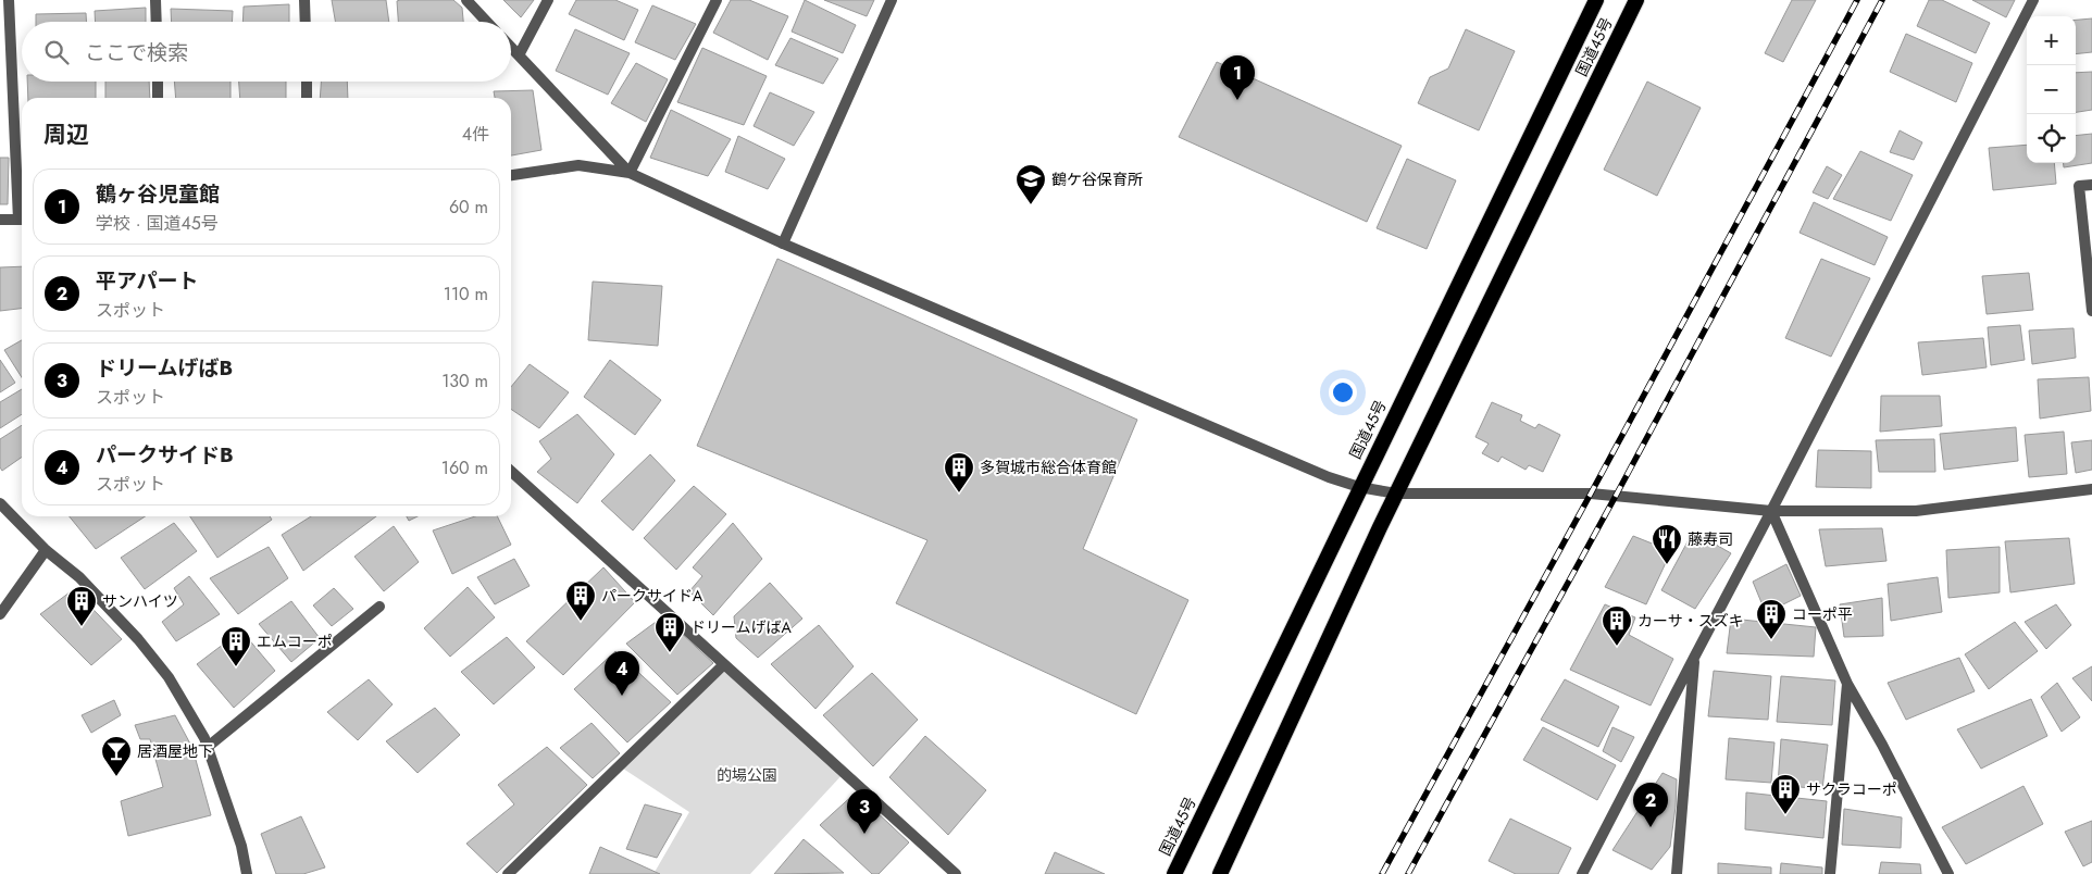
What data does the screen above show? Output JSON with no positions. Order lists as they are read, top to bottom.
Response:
{
  "streets": {
    "highway": ["国道45号"]
  },
  "parks": ["的場公園"],
  "places": {
    "school or university": ["鶴ケ谷保育所"],
    "building": [
      "多賀城市総合体育館",
      "パークサイドA",
      "サンハイツ",
      "コーポ平",
      "カーサ・スズキ",
      "ドリームげばA",
      "エムコーポ",
      "サクラコーポ"
    ],
    "restaurant": ["藤寿司"],
    "bar": ["居酒屋地下"]
  },
  "page": {
    "map_buttons": ["+", "−"],
    "search": "ここで検索",
    "pins": [
      "1",
      "4",
      "2",
      "3"
    ],
    "heading": ["周辺", "4件"],
    "list": [
      {
        "mark": "1",
        "name": "鶴ヶ谷児童館",
        "note": "学校 · 国道45号",
        "value": "60 m"
      },
      {
        "mark": "2",
        "name": "平アパート",
        "note": "スポット",
        "value": "110 m"
      },
      {
        "mark": "3",
        "name": "ドリームげばB",
        "note": "スポット",
        "value": "130 m"
      },
      {
        "mark": "4",
        "name": "パークサイドB",
        "note": "スポット",
        "value": "160 m"
      }
    ]
  }
}
